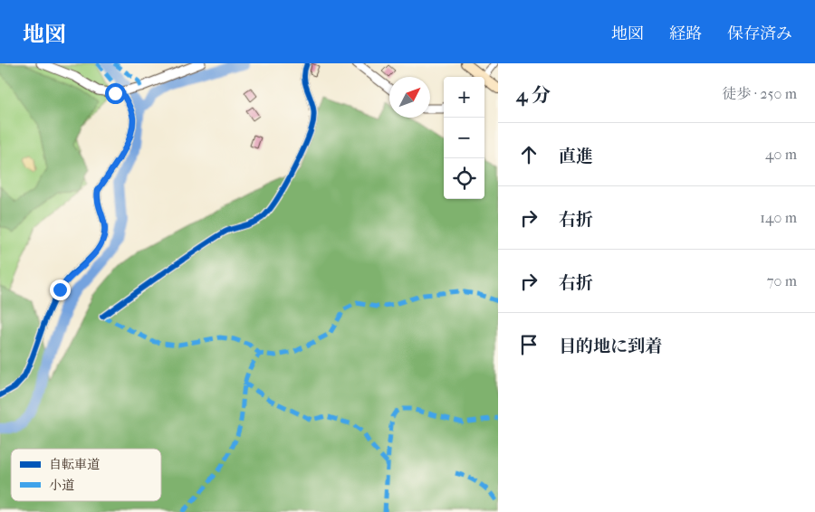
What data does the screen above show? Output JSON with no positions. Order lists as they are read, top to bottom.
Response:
{
  "legend": ["自転車道", "小道"],
  "north": "top right",
  "page": {
    "header": "地図",
    "nav": ["地図", "経路", "保存済み"],
    "heading": ["4 分", "徒歩 · 250 m"],
    "map_buttons": ["+", "−"],
    "list": [
      ["直進", "40 m"],
      ["右折", "140 m"],
      ["右折", "70 m"],
      "目的地に到着"
    ]
  }
}
